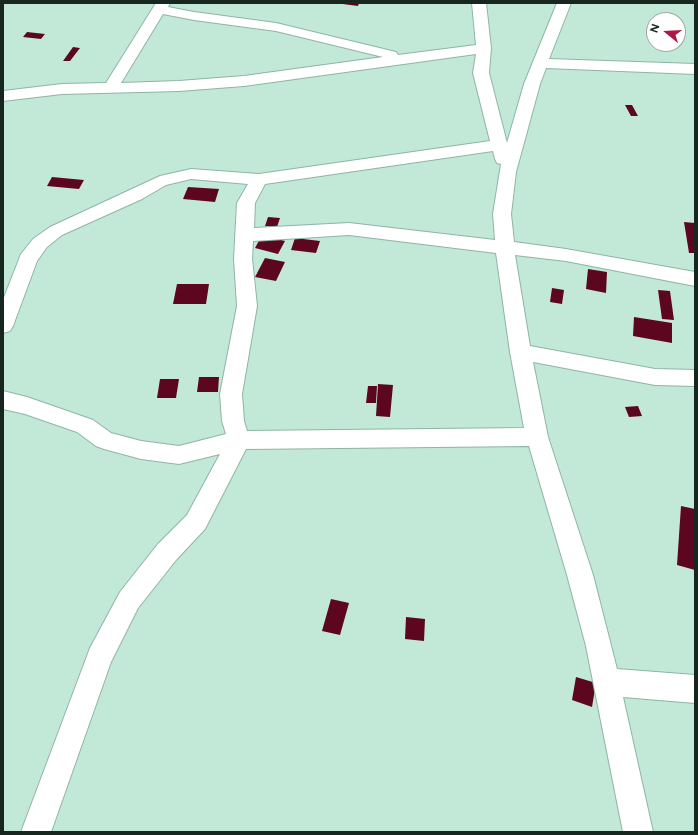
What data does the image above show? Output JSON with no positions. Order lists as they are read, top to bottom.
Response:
{
  "north": "left"
}
